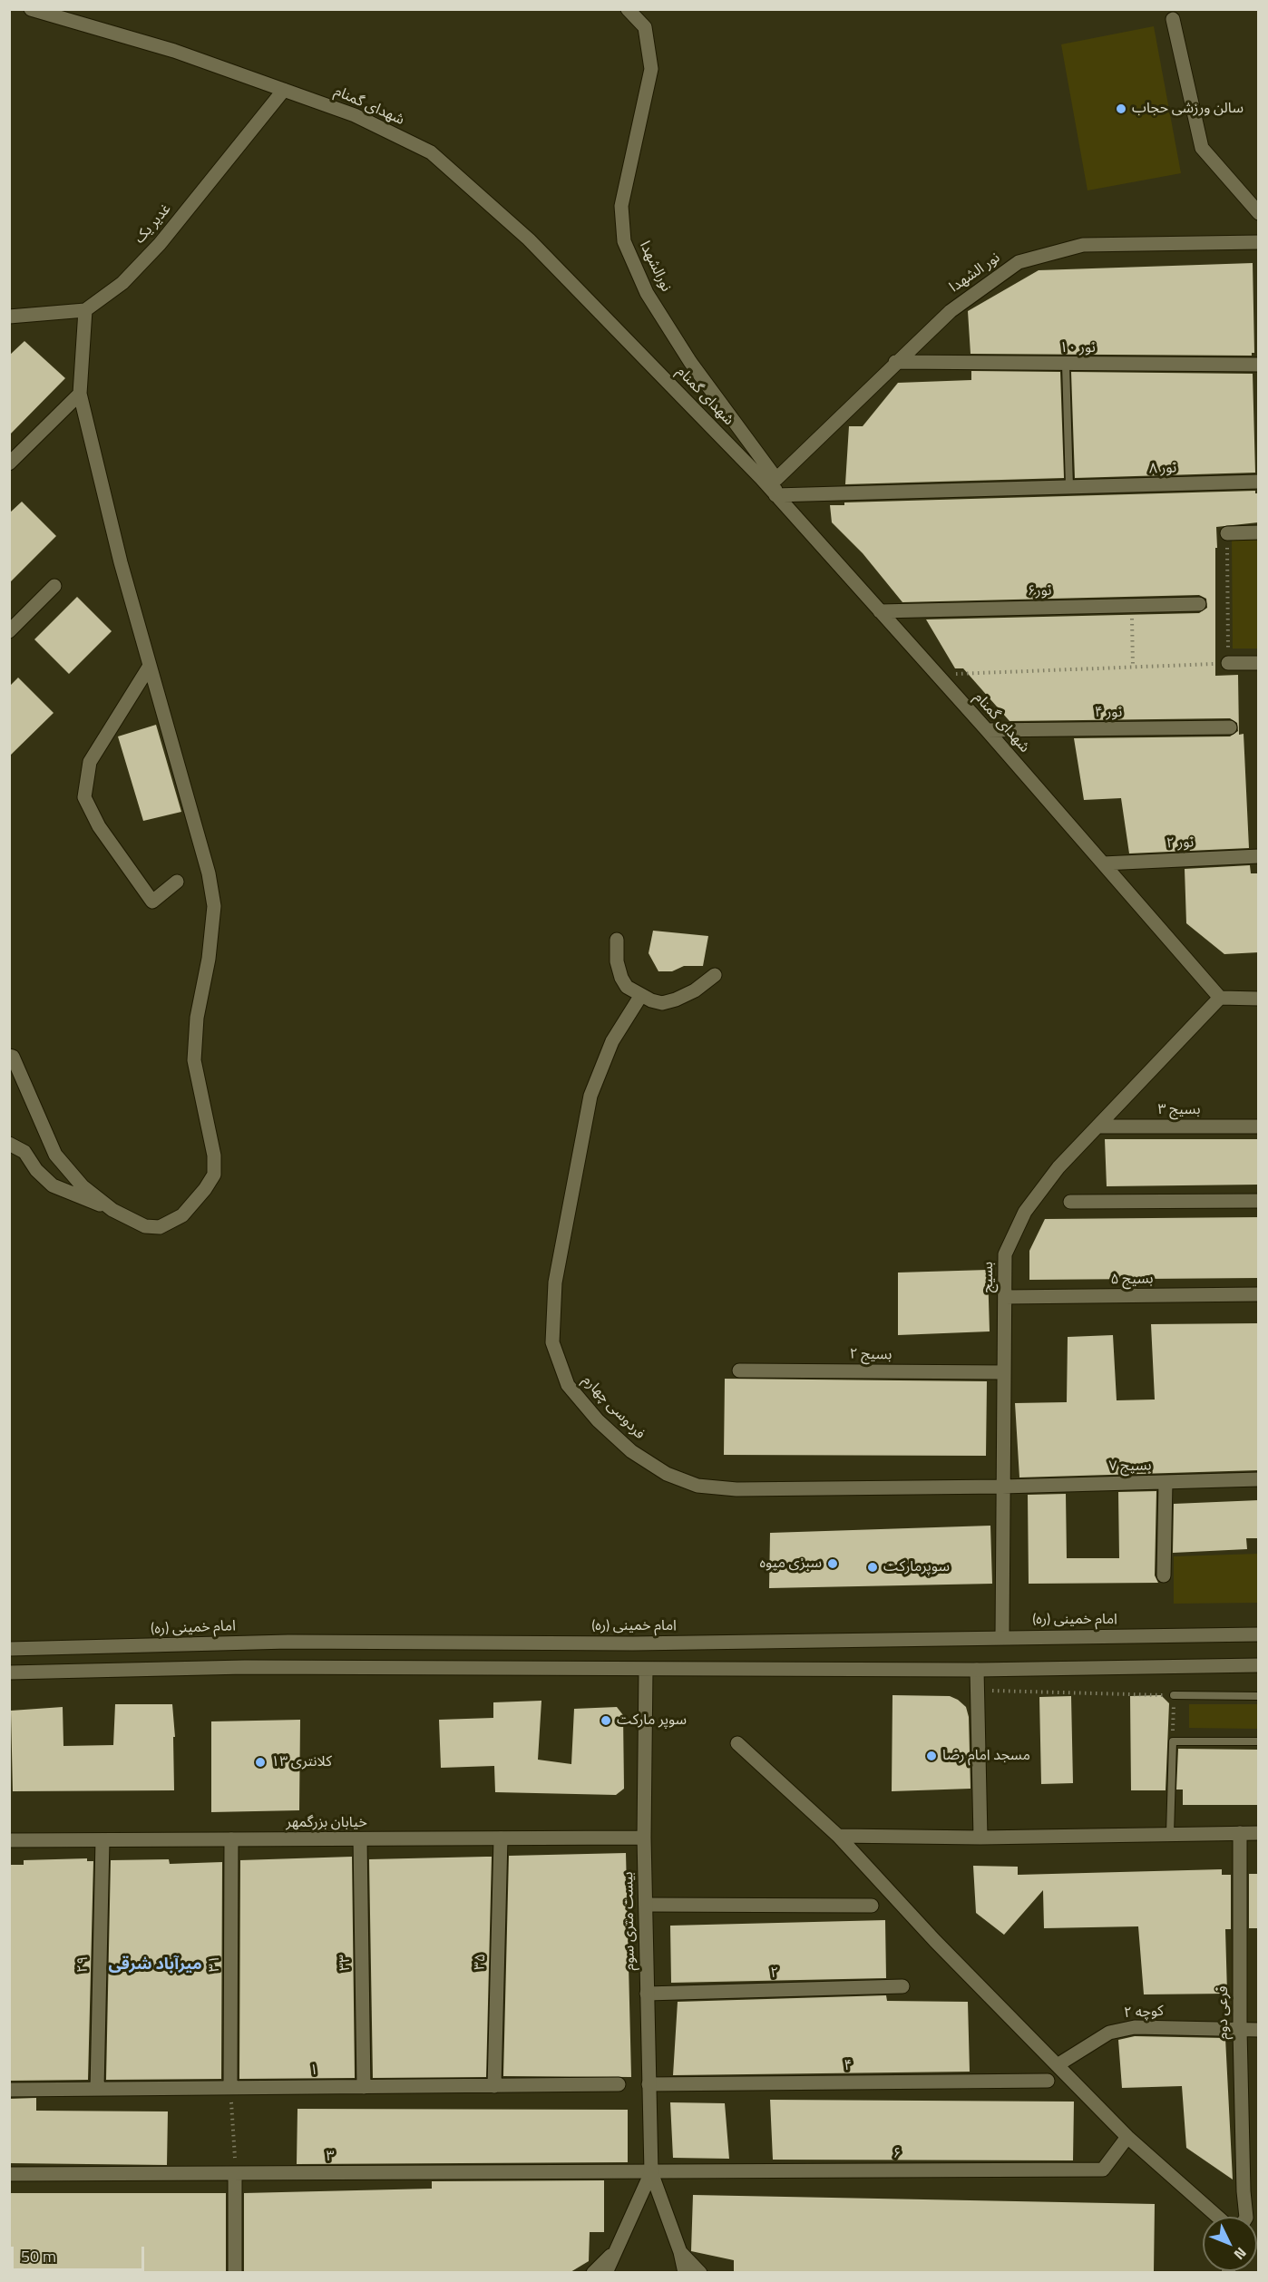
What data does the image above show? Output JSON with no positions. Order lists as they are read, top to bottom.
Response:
{
  "streets": {
    "street": [
      "شهدای گمنام",
      "غدیر یک",
      "نورالشهدا",
      "نور الشهدا",
      "نور ۱۰",
      "نور ۸",
      "نور۶",
      "نور ۴",
      "نور ۲",
      "بسیج ۳",
      "بسیج",
      "بسیج ۵",
      "بسیج ۲",
      "فردوسی چهارم",
      "بسیج ۷",
      "امام خمینی (ره)",
      "خیابان بزرگمهر",
      "بیست متری سوم",
      "۳۵",
      "۳۳",
      "۳۱",
      "۲۹",
      "۲",
      "کوچه ۲",
      "فرعی دوم",
      "۴",
      "۱",
      "۶",
      "۳"
    ]
  },
  "crossings": [
    ["شهدای گمنام", "غدیر یک"],
    ["شهدای گمنام", "نور ۸"],
    ["شهدای گمنام", "نور۶"],
    ["شهدای گمنام", "نور ۴"],
    ["شهدای گمنام", "نور ۲"],
    ["شهدای گمنام", "بسیج"],
    ["نورالشهدا", "نور الشهدا"],
    ["نور الشهدا", "نور ۱۰"],
    ["بسیج ۳", "بسیج"],
    ["بسیج", "بسیج ۵"],
    ["بسیج", "بسیج ۲"],
    ["بسیج", "فردوسی چهارم"],
    ["بسیج", "بسیج ۷"],
    ["بسیج", "امام خمینی (ره)"],
    ["فردوسی چهارم", "بسیج ۷"],
    ["خیابان بزرگمهر", "بیست متری سوم"],
    ["خیابان بزرگمهر", "۳۵"],
    ["خیابان بزرگمهر", "۳۳"],
    ["خیابان بزرگمهر", "۳۱"],
    ["خیابان بزرگمهر", "۲۹"],
    ["بیست متری سوم", "۲"],
    ["بیست متری سوم", "۴"],
    ["بیست متری سوم", "۶"],
    ["بیست متری سوم", "۳"],
    ["۳۵", "۱"],
    ["۳۳", "۱"],
    ["۳۱", "۱"],
    ["۲۹", "۱"],
    ["کوچه ۲", "فرعی دوم"],
    ["۶", "۳"]
  ],
  "districts": ["میرآباد شرقی"],
  "places": [
    "سالن ورزشی حجاب",
    "سبزی میوه",
    "سوپرمارکت",
    "سوپر مارکت",
    "مسجد امام رضا",
    "کلانتری ۱۳"
  ],
  "scale_bar": "50 m",
  "north": "bottom right"
}
